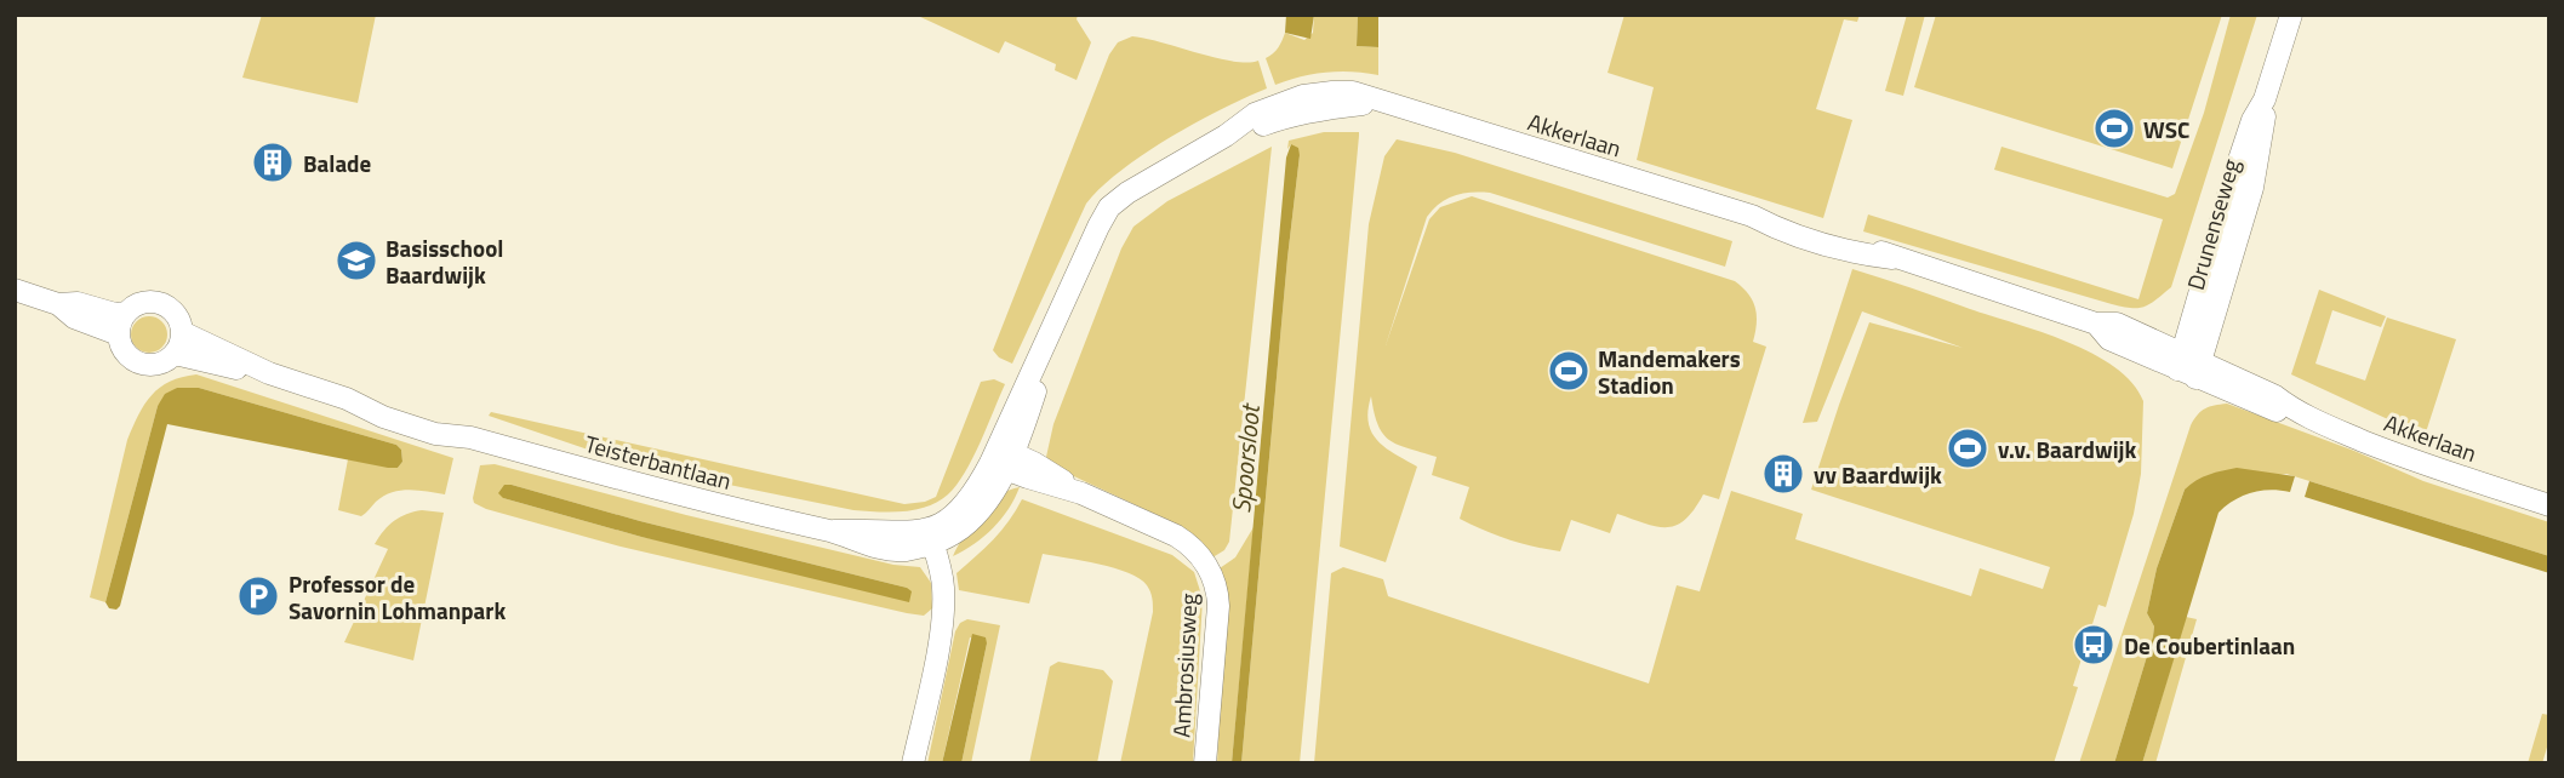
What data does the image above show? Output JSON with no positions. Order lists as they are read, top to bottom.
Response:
{
  "streets": {
    "street": [
      "Akkerlaan",
      "Drunenseweg",
      "Teisterbantlaan",
      "Ambrosiusweg"
    ]
  },
  "crossings": [
    ["Akkerlaan", "Drunenseweg"],
    ["Akkerlaan", "Ambrosiusweg"]
  ],
  "water": ["Spoorsloot"],
  "places": {
    "sports": ["WSC", "Mandemakers Stadion", "v.v. Baardwijk"],
    "building": ["Balade", "vv Baardwijk"],
    "school or university": ["Basisschool Baardwijk"],
    "parking": ["Professor de Savornin Lohmanpark"],
    "bus stop": ["De Coubertinlaan"]
  }
}
